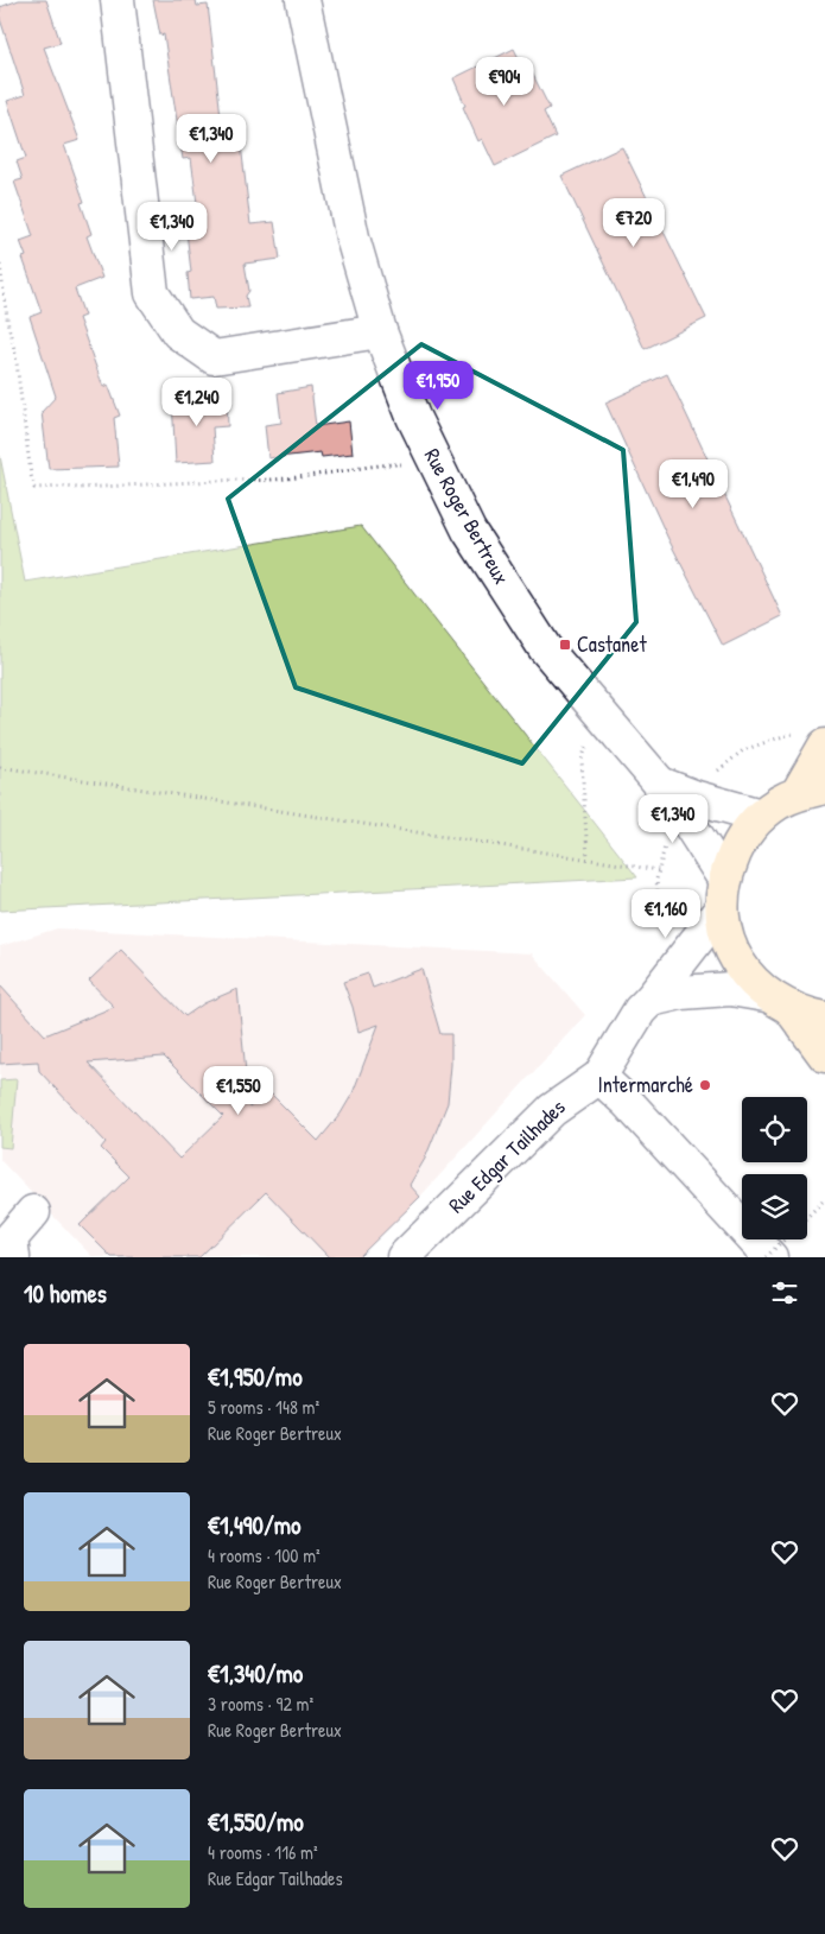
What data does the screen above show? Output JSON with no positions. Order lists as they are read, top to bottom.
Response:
{
  "streets": {
    "street": ["Rue Roger Bertreux", "Rue Edgar Tailhades"]
  },
  "crossings": [
    ["Rue Roger Bertreux", "Rue Edgar Tailhades"]
  ],
  "places": {
    "transit": ["Castanet"],
    "other": ["Intermarché"]
  },
  "page": {
    "price": [
      "€904",
      "€1,340",
      "€720",
      "€1,340",
      "€1,950",
      "€1,240",
      "€1,490",
      "€1,340",
      "€1,160",
      "€1,550"
    ],
    "heading": "10 homes",
    "list": [
      {
        "name": "€1,950/mo",
        "note": "5 rooms · 148 m² · Rue Roger Bertreux"
      },
      {
        "name": "€1,490/mo",
        "note": "4 rooms · 100 m² · Rue Roger Bertreux"
      },
      {
        "name": "€1,340/mo",
        "note": "3 rooms · 92 m² · Rue Roger Bertreux"
      },
      {
        "name": "€1,550/mo",
        "note": "4 rooms · 116 m² · Rue Edgar Tailhades"
      }
    ]
  }
}
